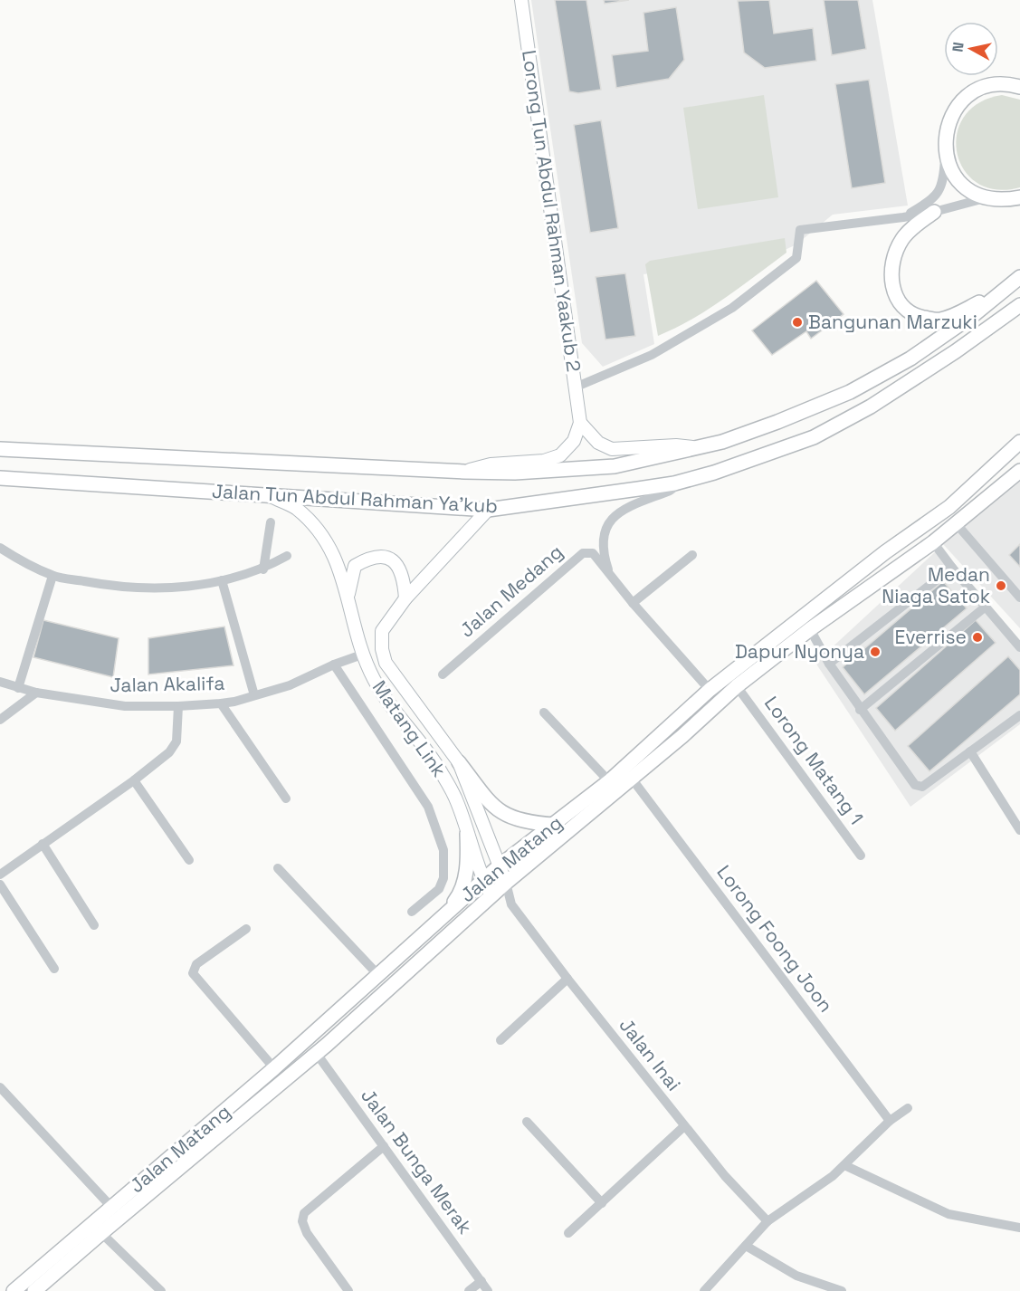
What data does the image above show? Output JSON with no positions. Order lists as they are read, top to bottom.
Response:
{
  "streets": {
    "main road": ["Jalan Tun Abdul Rahman Ya'kub", "Jalan Matang"],
    "street": [
      "Lorong Tun Abdul Rahman Yaakub 2",
      "Jalan Medang",
      "Jalan Akalifa",
      "Matang Link",
      "Lorong Matang 1",
      "Lorong Foong Joon",
      "Jalan Inai",
      "Jalan Bunga Merak"
    ]
  },
  "crossings": [
    ["Jalan Tun Abdul Rahman Ya'kub", "Matang Link"],
    ["Jalan Medang", "Jalan Matang"],
    ["Jalan Akalifa", "Matang Link"],
    ["Matang Link", "Jalan Matang"],
    ["Lorong Matang 1", "Jalan Matang"],
    ["Jalan Matang", "Lorong Foong Joon"],
    ["Jalan Matang", "Jalan Bunga Merak"]
  ],
  "places": [
    "Bangunan Marzuki",
    "Medan Niaga Satok",
    "Everrise",
    "Dapur Nyonya"
  ],
  "north": "left"
}
